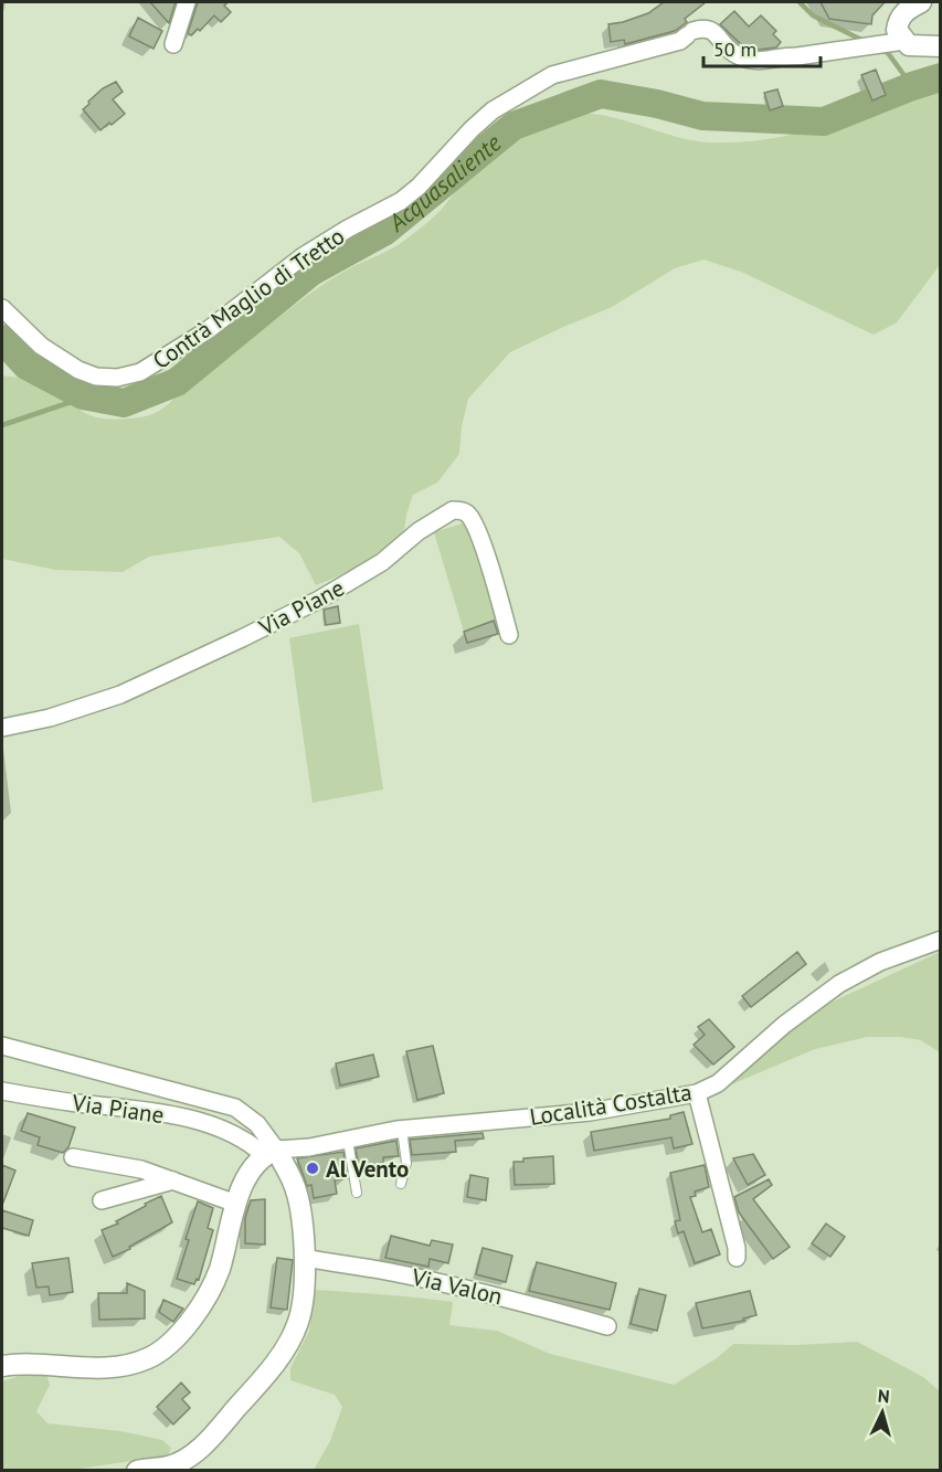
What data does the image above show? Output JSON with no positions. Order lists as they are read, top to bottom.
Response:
{
  "streets": {
    "street": [
      "Contrà Maglio di Tretto",
      "Via Piane",
      "Località Costalta",
      "Via Valon"
    ]
  },
  "crossings": [
    ["Via Piane", "Località Costalta"],
    ["Via Piane", "Via Valon"]
  ],
  "water": ["Acquasaliente"],
  "places": ["Al Vento"],
  "scale_bar": "50 m",
  "north": "top"
}
